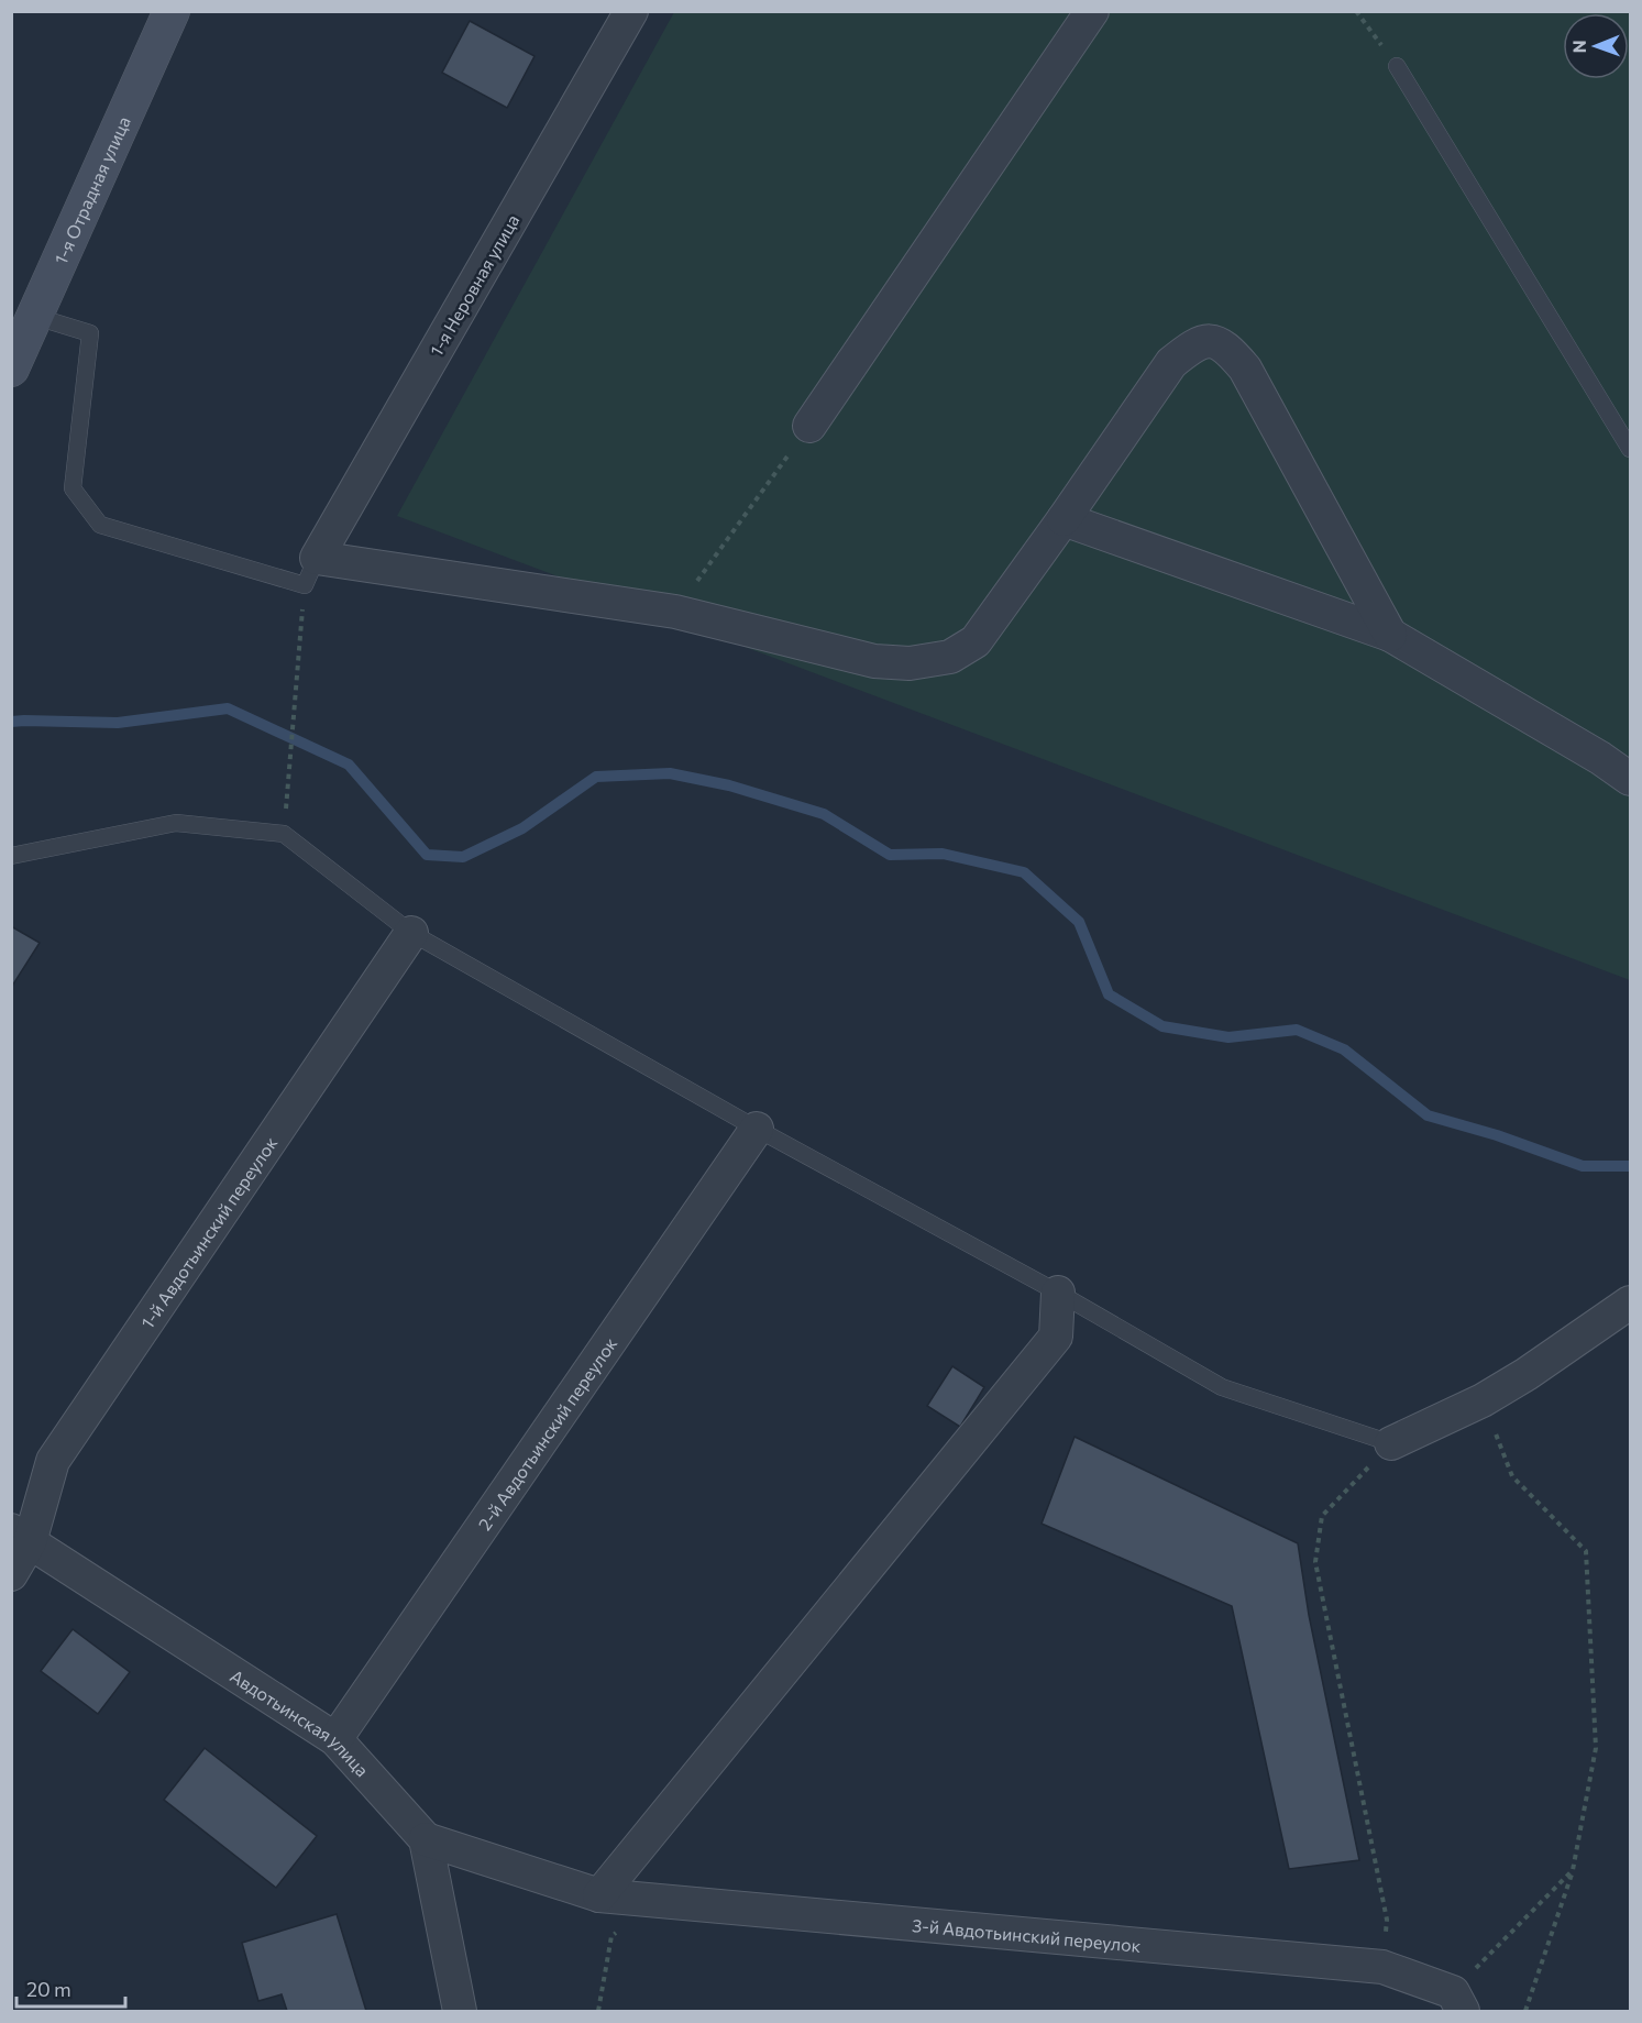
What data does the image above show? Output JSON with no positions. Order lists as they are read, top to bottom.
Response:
{
  "streets": {
    "main road": ["1-я Отрадная улица"],
    "street": [
      "1-я Неровная улица",
      "1-й Авдотьинский переулок",
      "2-й Авдотьинский переулок",
      "Авдотьинская улица",
      "3-й Авдотьинский переулок"
    ]
  },
  "crossings": [
    ["1-й Авдотьинский переулок", "Авдотьинская улица"],
    ["2-й Авдотьинский переулок", "Авдотьинская улица"],
    ["Авдотьинская улица", "3-й Авдотьинский переулок"]
  ],
  "scale_bar": "20 m",
  "north": "left"
}
